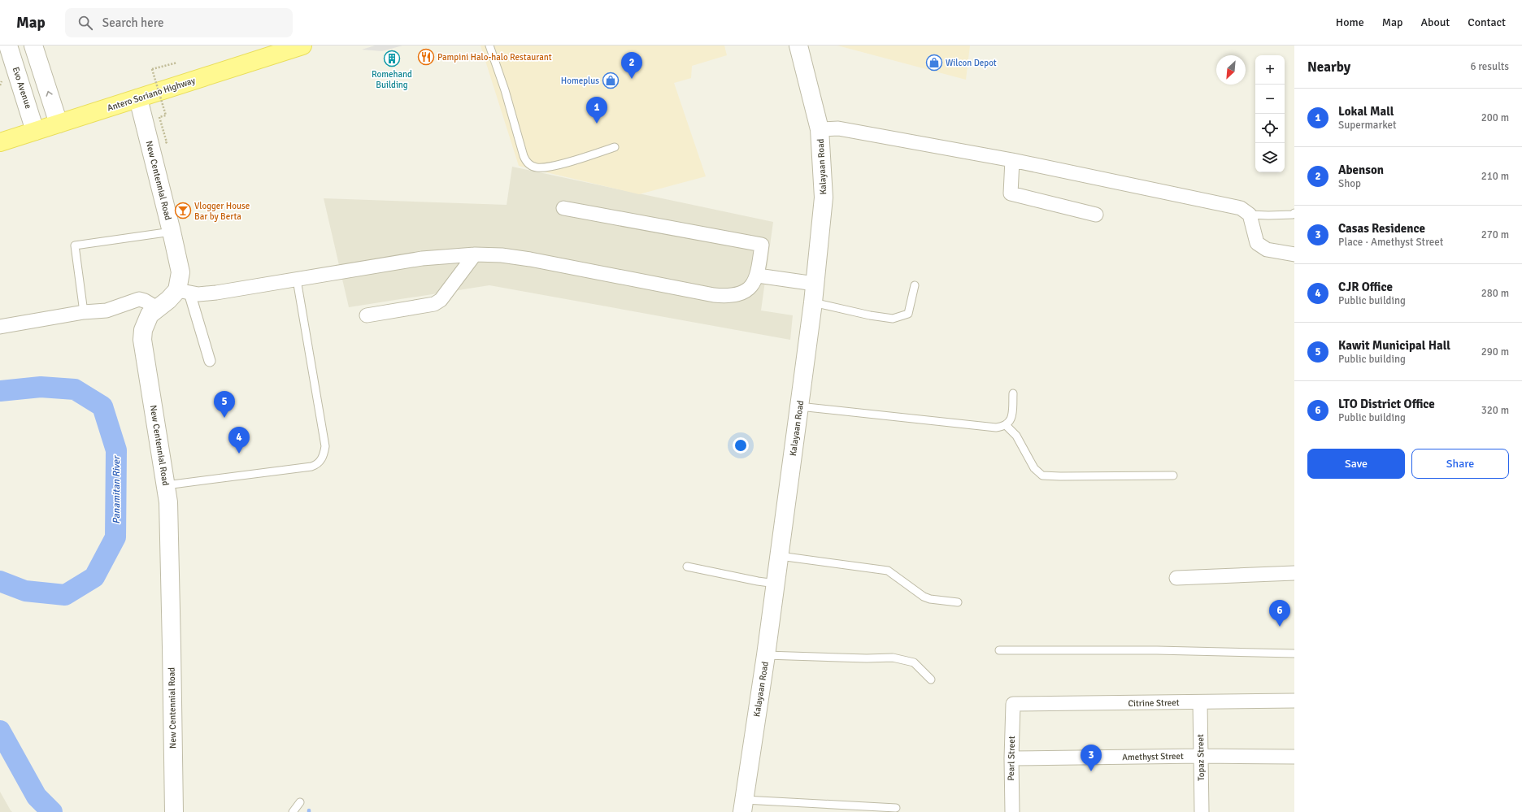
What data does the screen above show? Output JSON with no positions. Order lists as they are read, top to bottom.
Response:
{
  "streets": {
    "main road": ["Antero Soriano Highway"],
    "street": [
      "Evo Avenue",
      "Kalayaan Road",
      "New Centennial Road",
      "Citrine Street",
      "Amethyst Street",
      "Topaz Street",
      "Pearl Street"
    ]
  },
  "crossings": [
    ["Evo Avenue", "Antero Soriano Highway"],
    ["Antero Soriano Highway", "New Centennial Road"],
    ["Citrine Street", "Topaz Street"],
    ["Citrine Street", "Pearl Street"],
    ["Amethyst Street", "Topaz Street"],
    ["Amethyst Street", "Pearl Street"]
  ],
  "water": ["Panamitan River"],
  "places": {
    "restaurant": ["Pampini Halo-halo Restaurant"],
    "building": ["Romehand Building"],
    "shop": ["Wilcon Depot", "Homeplus"],
    "bar": ["Vlogger House Bar by Berta"]
  },
  "north": "bottom left",
  "page": {
    "header": "Map",
    "search": "Search here",
    "nav": [
      "Home",
      "Map",
      "About",
      "Contact"
    ],
    "heading": ["Nearby", "6 results"],
    "pins": [
      "2",
      "1",
      "5",
      "4",
      "6",
      "3"
    ],
    "map_buttons": ["+", "−"],
    "list": [
      {
        "mark": "1",
        "name": "Lokal Mall",
        "note": "Supermarket",
        "value": "200 m"
      },
      {
        "mark": "2",
        "name": "Abenson",
        "note": "Shop",
        "value": "210 m"
      },
      {
        "mark": "3",
        "name": "Casas Residence",
        "note": "Place · Amethyst Street",
        "value": "270 m"
      },
      {
        "mark": "4",
        "name": "CJR Office",
        "note": "Public building",
        "value": "280 m"
      },
      {
        "mark": "5",
        "name": "Kawit Municipal Hall",
        "note": "Public building",
        "value": "290 m"
      },
      {
        "mark": "6",
        "name": "LTO District Office",
        "note": "Public building",
        "value": "320 m"
      }
    ],
    "buttons": ["Save", "Share"]
  }
}
